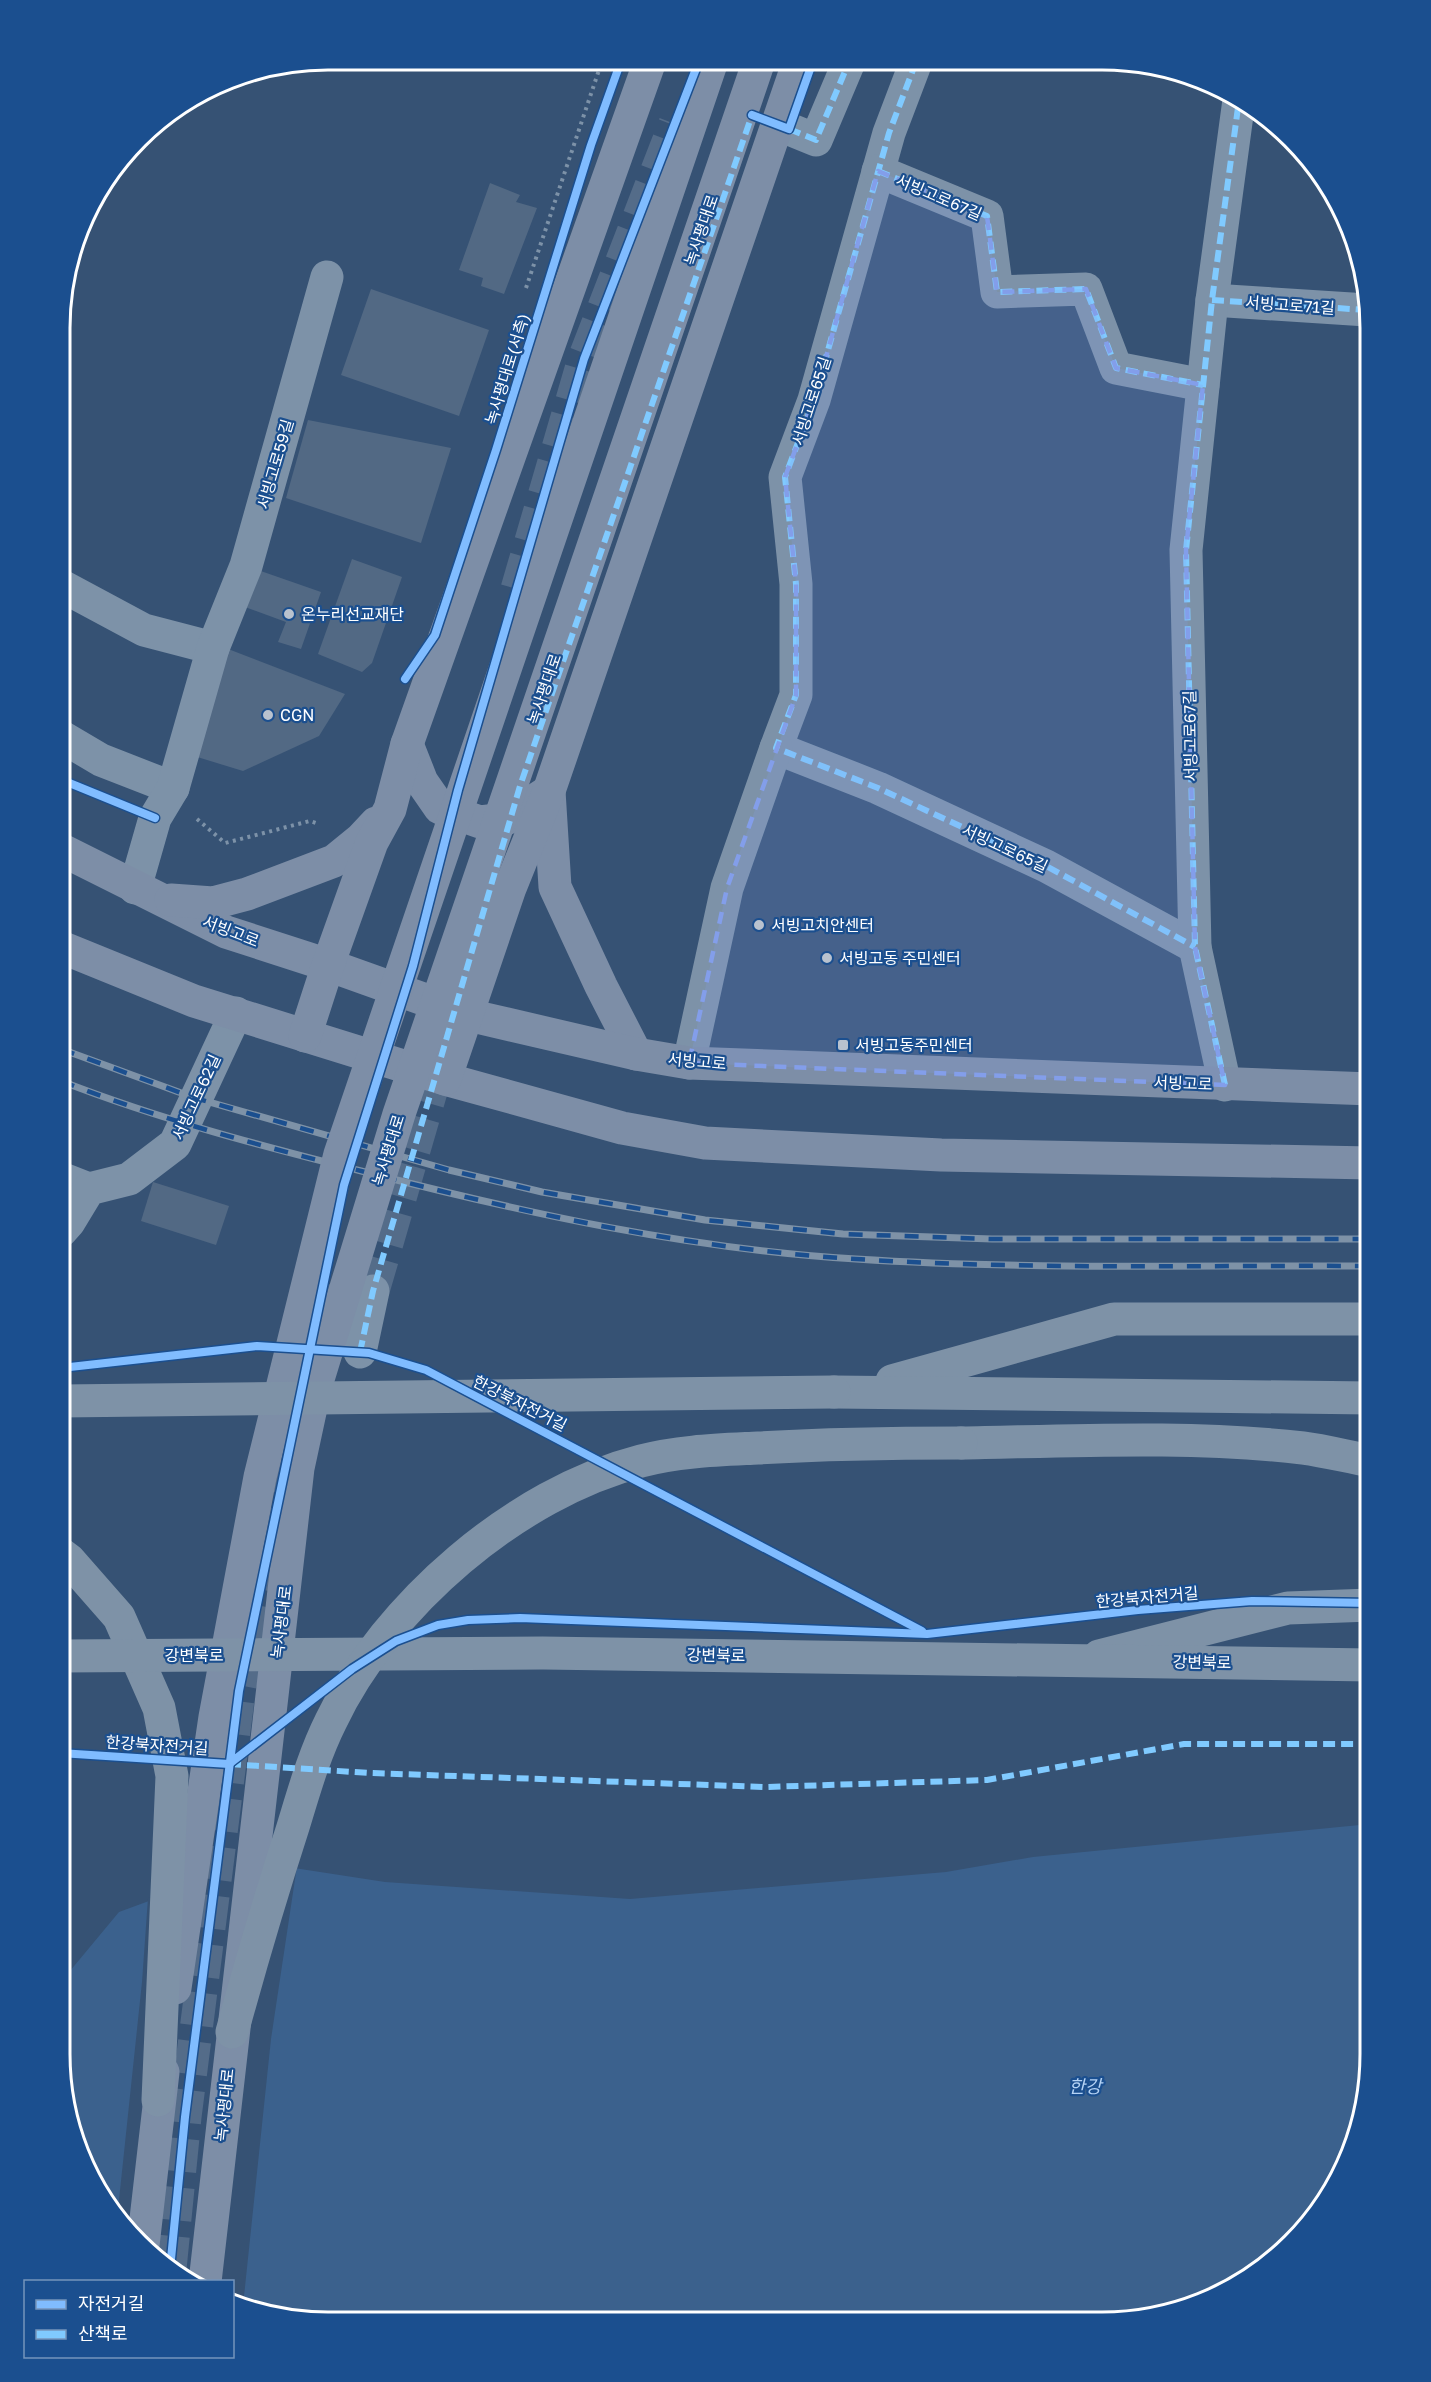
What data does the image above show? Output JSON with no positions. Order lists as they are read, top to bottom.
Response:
{
  "streets": {
    "highway": ["강변북로"],
    "main road": ["녹사평대로", "서빙고로"],
    "street": [
      "서빙고로67길",
      "서빙고로71길",
      "서빙고로65길",
      "서빙고로59길",
      "서빙고로62길"
    ],
    "cycle path": ["녹사평대로(서측)", "한강북자전거길"]
  },
  "crossings": [
    ["서빙고로67길", "서빙고로71길"],
    ["서빙고로67길", "서빙고로65길"],
    ["서빙고로67길", "서빙고로"],
    ["서빙고로65길", "서빙고로"],
    ["서빙고로59길", "서빙고로"]
  ],
  "water": ["한강"],
  "places": {
    "other": [
      "온누리선교재단",
      "CGN",
      "서빙고치안센터",
      "서빙고동 주민센터"
    ],
    "transit": ["서빙고동주민센터"]
  },
  "legend": ["자전거길", "산책로"]
}
